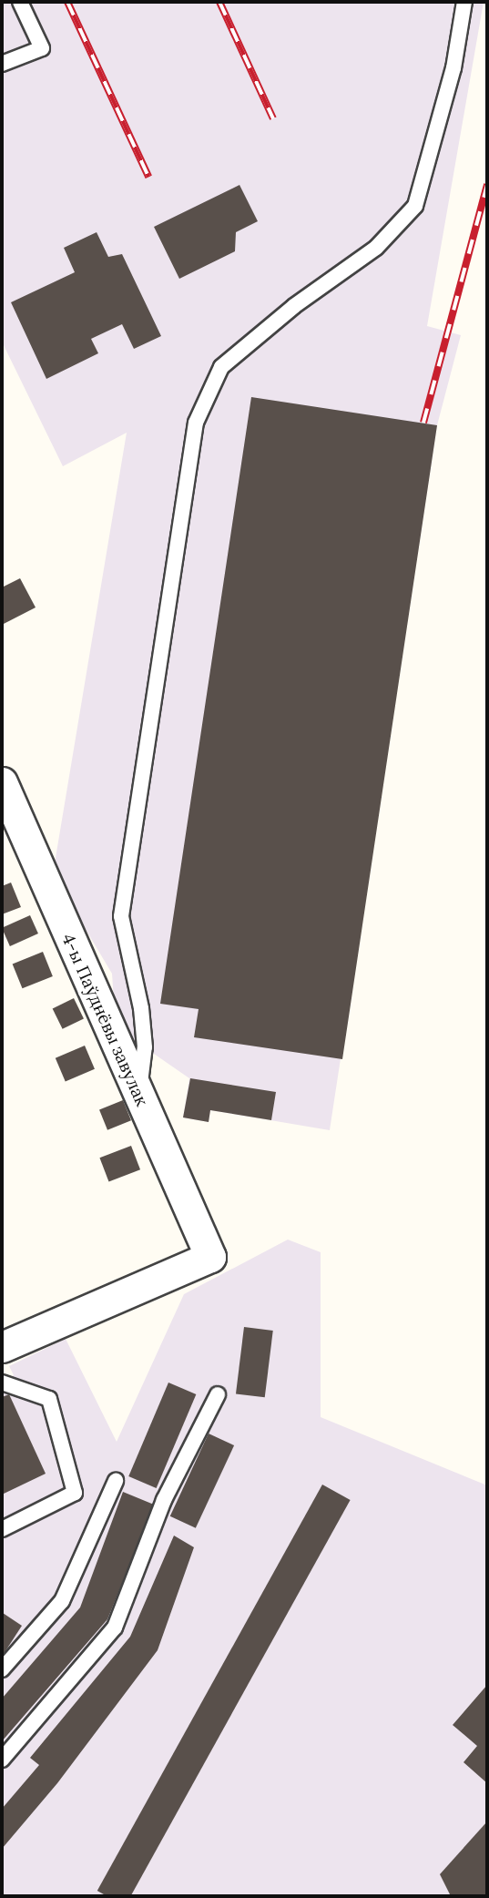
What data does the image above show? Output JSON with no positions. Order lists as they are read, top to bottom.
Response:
{
  "streets": {
    "street": ["4-ы Паўднёвы завулак"]
  }
}
